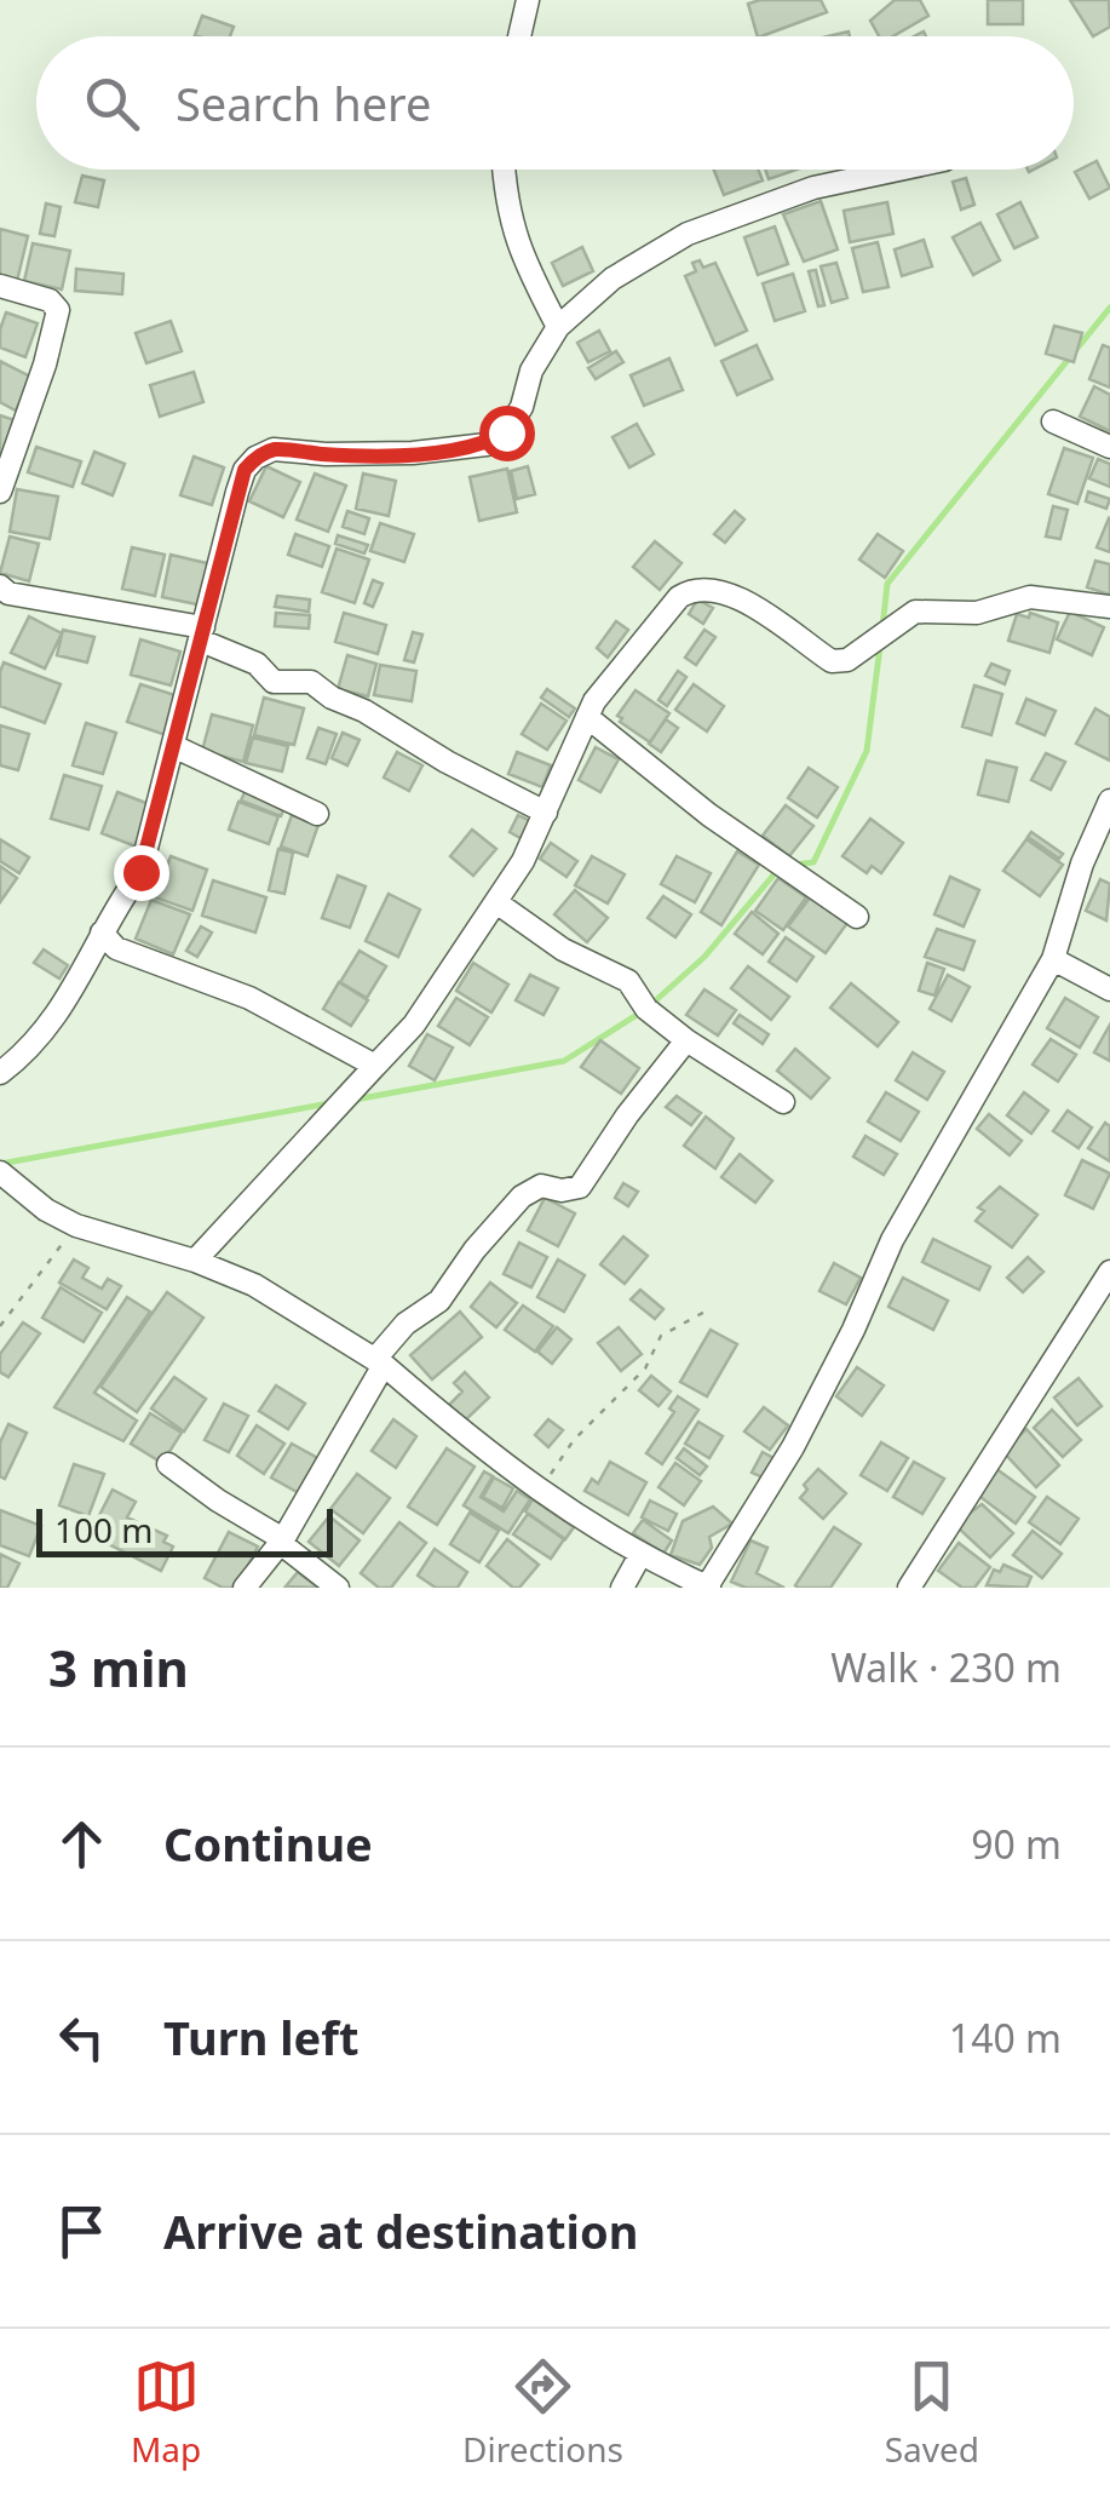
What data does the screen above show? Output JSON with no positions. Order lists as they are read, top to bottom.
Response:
{
  "scale_bar": "100 m",
  "page": {
    "search": "Search here",
    "scale": "100 m",
    "heading": ["3 min", "Walk · 230 m"],
    "list": [
      ["Continue", "90 m"],
      ["Turn left", "140 m"],
      "Arrive at destination"
    ],
    "nav": ["Map", "Directions", "Saved"]
  }
}
